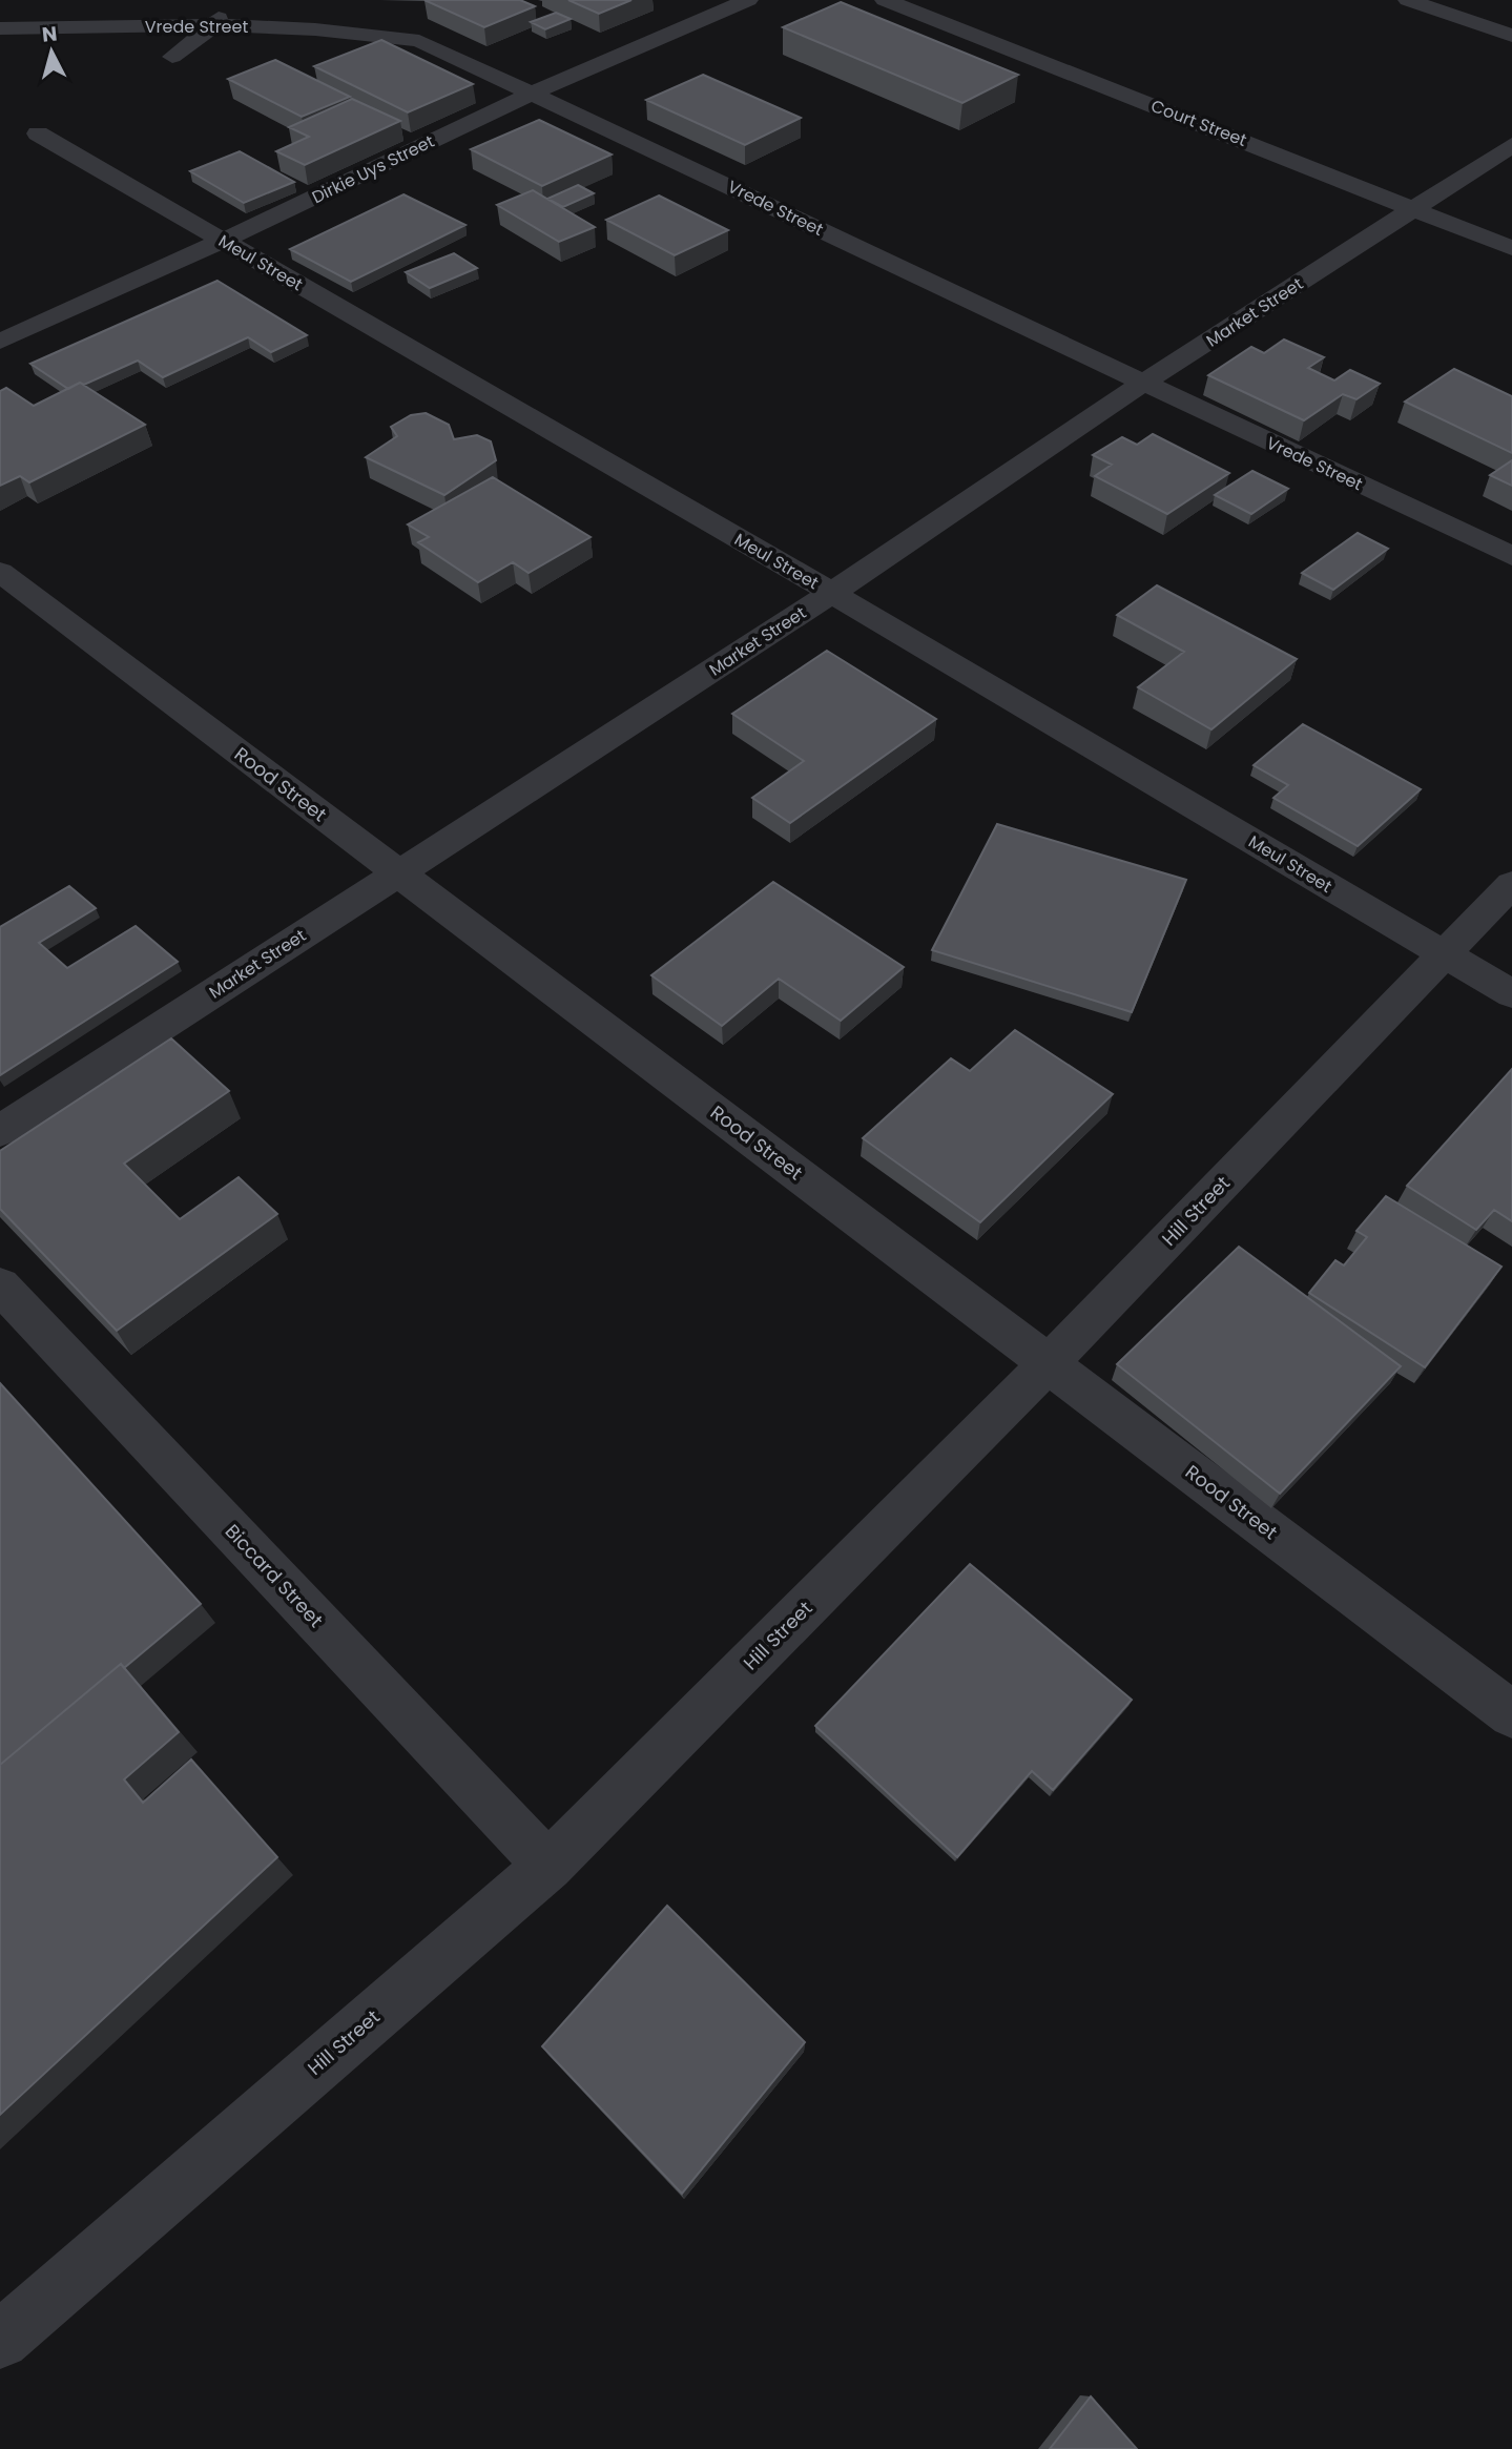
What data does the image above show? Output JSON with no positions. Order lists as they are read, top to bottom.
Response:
{
  "streets": {
    "street": [
      "Vrede Street",
      "Court Street",
      "Dirkie Uys Street",
      "Meul Street",
      "Market Street",
      "Rood Street",
      "Hill Street",
      "Biccard Street"
    ]
  },
  "crossings": [
    ["Vrede Street", "Dirkie Uys Street"],
    ["Vrede Street", "Market Street"],
    ["Court Street", "Market Street"],
    ["Dirkie Uys Street", "Meul Street"],
    ["Meul Street", "Market Street"],
    ["Meul Street", "Hill Street"],
    ["Market Street", "Rood Street"],
    ["Rood Street", "Hill Street"],
    ["Hill Street", "Biccard Street"]
  ],
  "north": "top"
}
